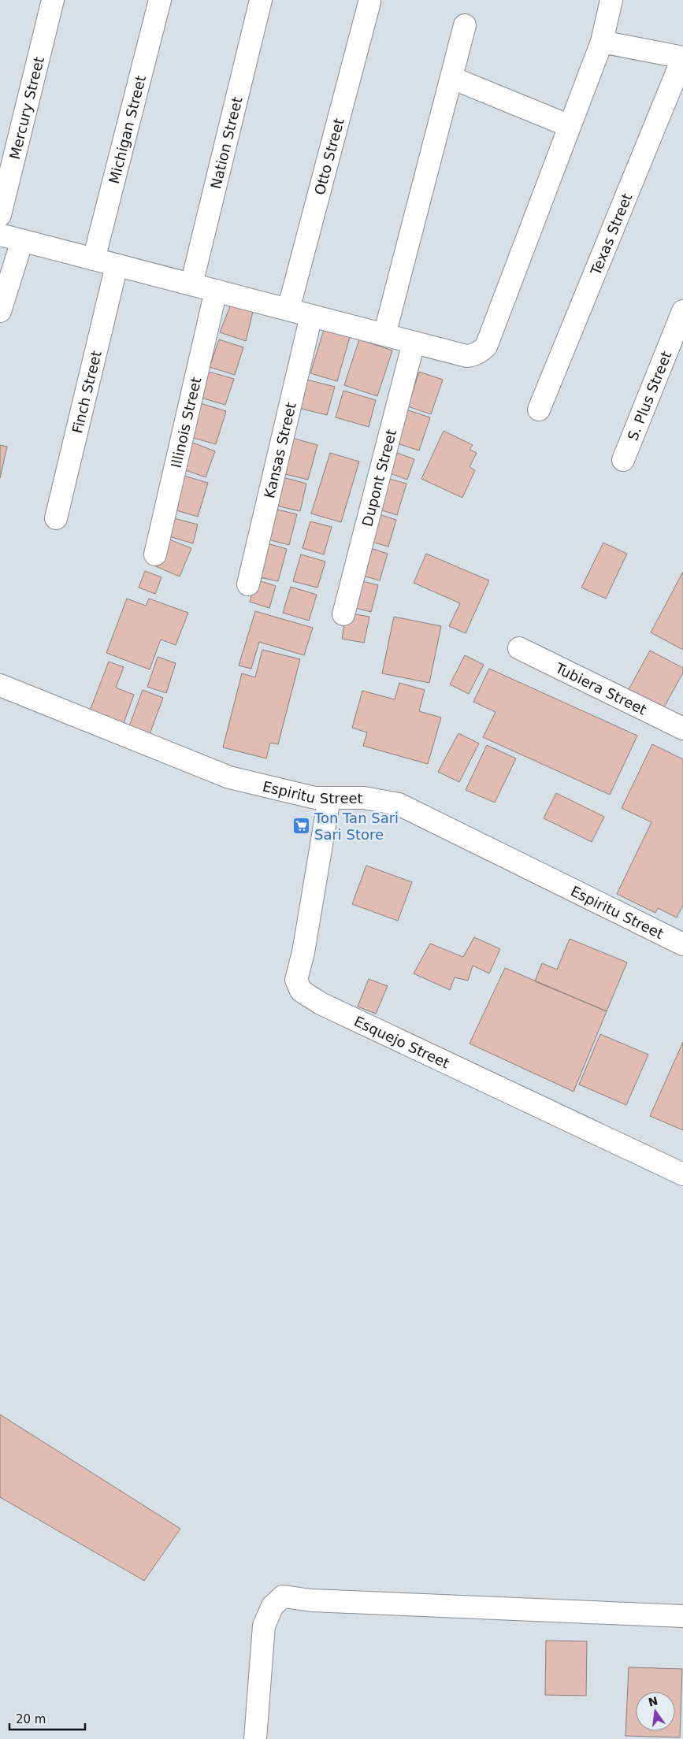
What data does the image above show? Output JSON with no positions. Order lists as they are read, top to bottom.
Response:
{
  "streets": {
    "street": [
      "Mercury Street",
      "Michigan Street",
      "Nation Street",
      "Otto Street",
      "Texas Street",
      "Finch Street",
      "S. Plus Street",
      "Illinois Street",
      "Kansas Street",
      "Dupont Street",
      "Tubiera Street",
      "Espiritu Street",
      "Esquejo Street"
    ]
  },
  "crossings": [
    ["Espiritu Street", "Esquejo Street"]
  ],
  "places": {
    "supermarket": ["Ton Tan Sari Sari Store"]
  },
  "scale_bar": "20 m",
  "north": "top"
}
